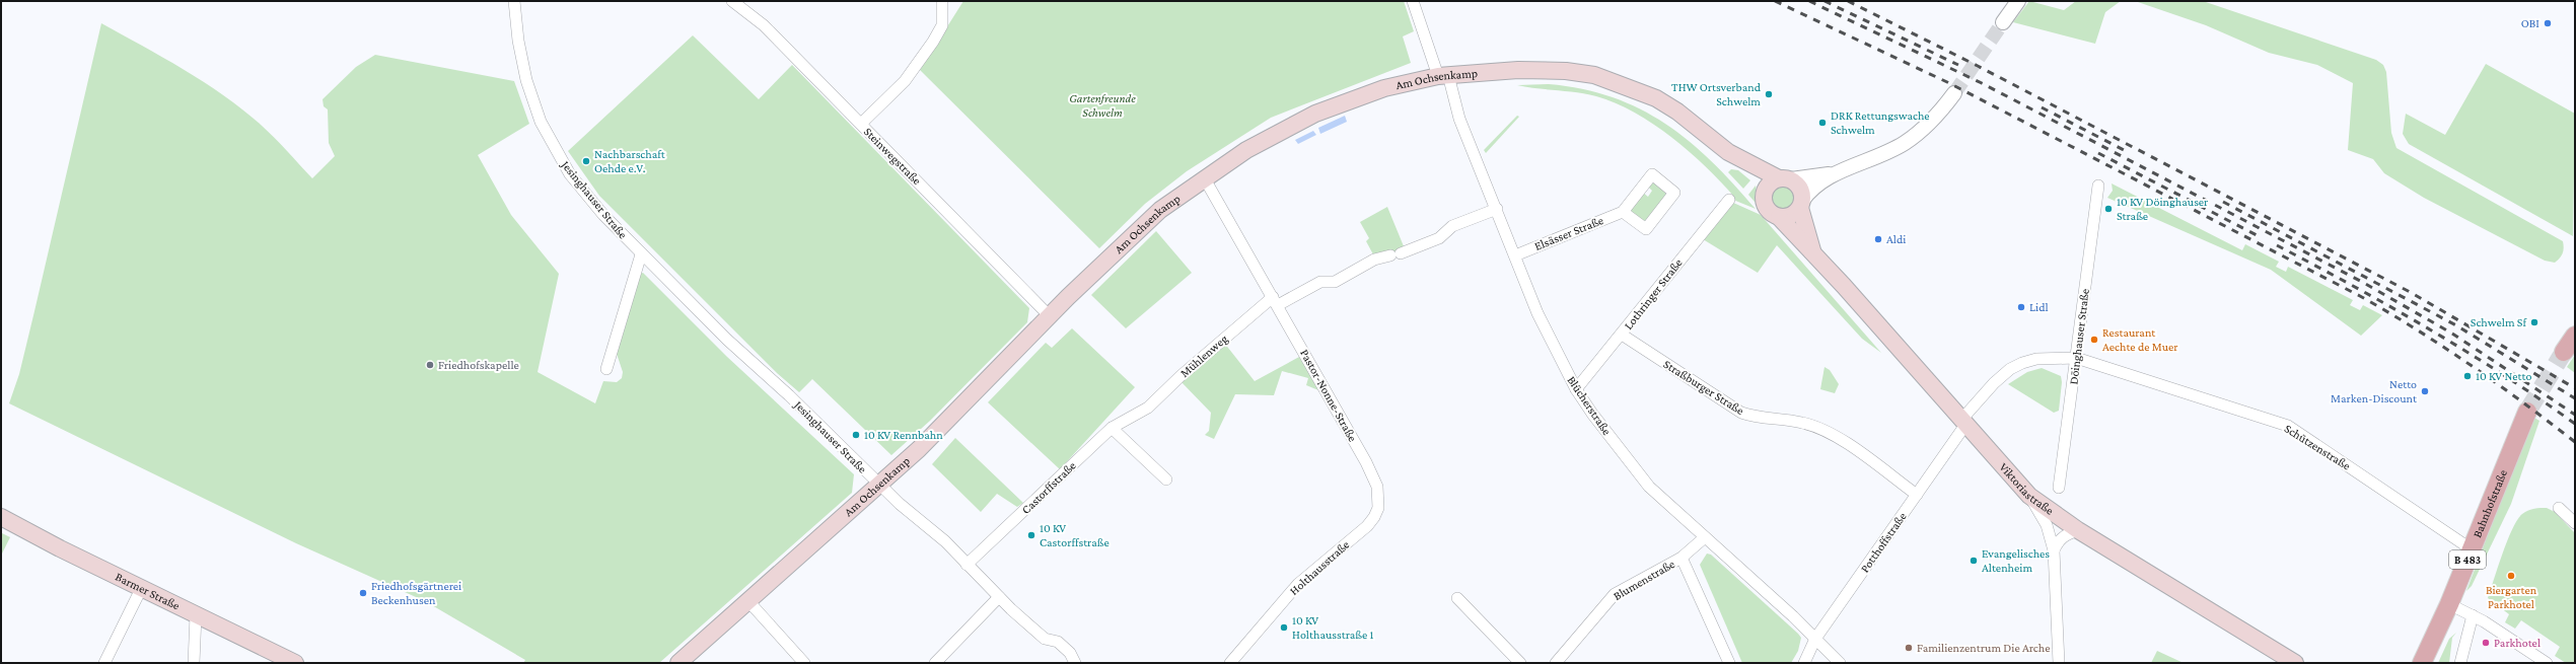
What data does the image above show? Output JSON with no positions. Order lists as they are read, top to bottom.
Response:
{
  "streets": {
    "main road": [
      "Am Ochsenkamp",
      "Viktoriastraße",
      "Bahnhofstraße",
      "B 483",
      "Barmer Straße"
    ],
    "street": [
      "Steinwegstraße",
      "Jesinghauser Straße",
      "Elsässer Straße",
      "Lothringer Straße",
      "Döinghauser Straße",
      "Mühlenweg",
      "Straßburger Straße",
      "Pastor-Nonne-Straße",
      "Blücherstraße",
      "Schützenstraße",
      "Castorffstraße",
      "Potthoffstraße",
      "Holthausstraße",
      "Blumenstraße"
    ]
  },
  "crossings": [
    ["Am Ochsenkamp", "Steinwegstraße"],
    ["Am Ochsenkamp", "Jesinghauser Straße"],
    ["Am Ochsenkamp", "Pastor-Nonne-Straße"],
    ["Am Ochsenkamp", "Blücherstraße"],
    ["Am Ochsenkamp", "Viktoriastraße"],
    ["Jesinghauser Straße", "Castorffstraße"],
    ["Elsässer Straße", "Blücherstraße"],
    ["Lothringer Straße", "Straßburger Straße"],
    ["Lothringer Straße", "Blücherstraße"],
    ["Döinghauser Straße", "Schützenstraße"],
    ["Döinghauser Straße", "Potthoffstraße"],
    ["Mühlenweg", "Pastor-Nonne-Straße"],
    ["Mühlenweg", "Castorffstraße"],
    ["Straßburger Straße", "Potthoffstraße"],
    ["Pastor-Nonne-Straße", "Holthausstraße"],
    ["Blücherstraße", "Potthoffstraße"],
    ["Blücherstraße", "Blumenstraße"],
    ["Schützenstraße", "Bahnhofstraße"],
    ["Schützenstraße", "Potthoffstraße"],
    ["Viktoriastraße", "Potthoffstraße"]
  ],
  "parks": ["Gartenfreunde Schwelm"],
  "places": [
    "OBI",
    "THW Ortsverband Schwelm",
    "DRK Rettungswache Schwelm",
    "Nachbarschaft Oehde e.V.",
    "10 KV Döinghauser Straße",
    "Aldi",
    "Lidl",
    "Schwelm Sf",
    "Restaurant Aechte de Muer",
    "Friedhofskapelle",
    "10 KV Netto",
    "Netto Marken-Discount",
    "10 KV Rennbahn",
    "10 KV Castorffstraße",
    "Evangelisches Altenheim",
    "Biergarten Parkhotel",
    "Friedhofsgärtnerei Beckenhusen",
    "10 KV Holthausstraße 1",
    "Parkhotel",
    "Familienzentrum Die Arche"
  ]
}
